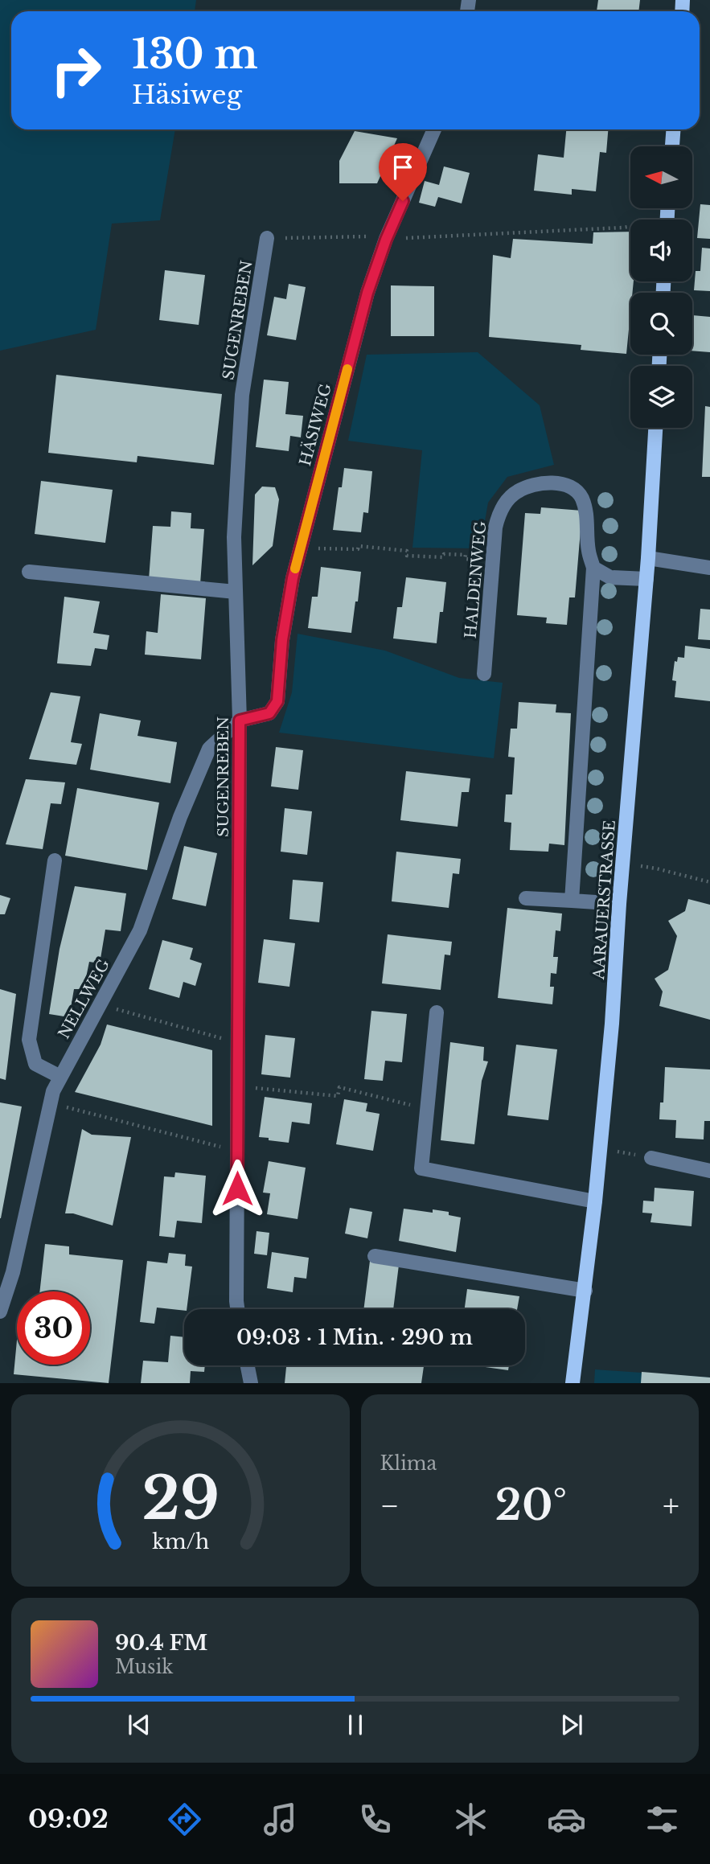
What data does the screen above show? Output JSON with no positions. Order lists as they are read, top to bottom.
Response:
{
  "streets": {
    "main road": ["AARAUERSTRASSE"],
    "street": [
      "SUGENREBEN",
      "HÄSIWEG",
      "HALDENWEG",
      "NELLWEG"
    ]
  },
  "crossings": [
    ["SUGENREBEN", "HÄSIWEG"],
    ["SUGENREBEN", "NELLWEG"],
    ["HÄSIWEG", "NELLWEG"]
  ],
  "north": "left",
  "page": {
    "turn": ["130 m", "Häsiweg"],
    "limit": "30",
    "trip": "09:03 · 1 Min. · 290 m",
    "tile": "Klima",
    "heat": ["−", "20°", "+"],
    "song": ["90.4 FM", "Musik"],
    "tabs": "09:02",
    "gauge": ["29", "km/h"]
  }
}
